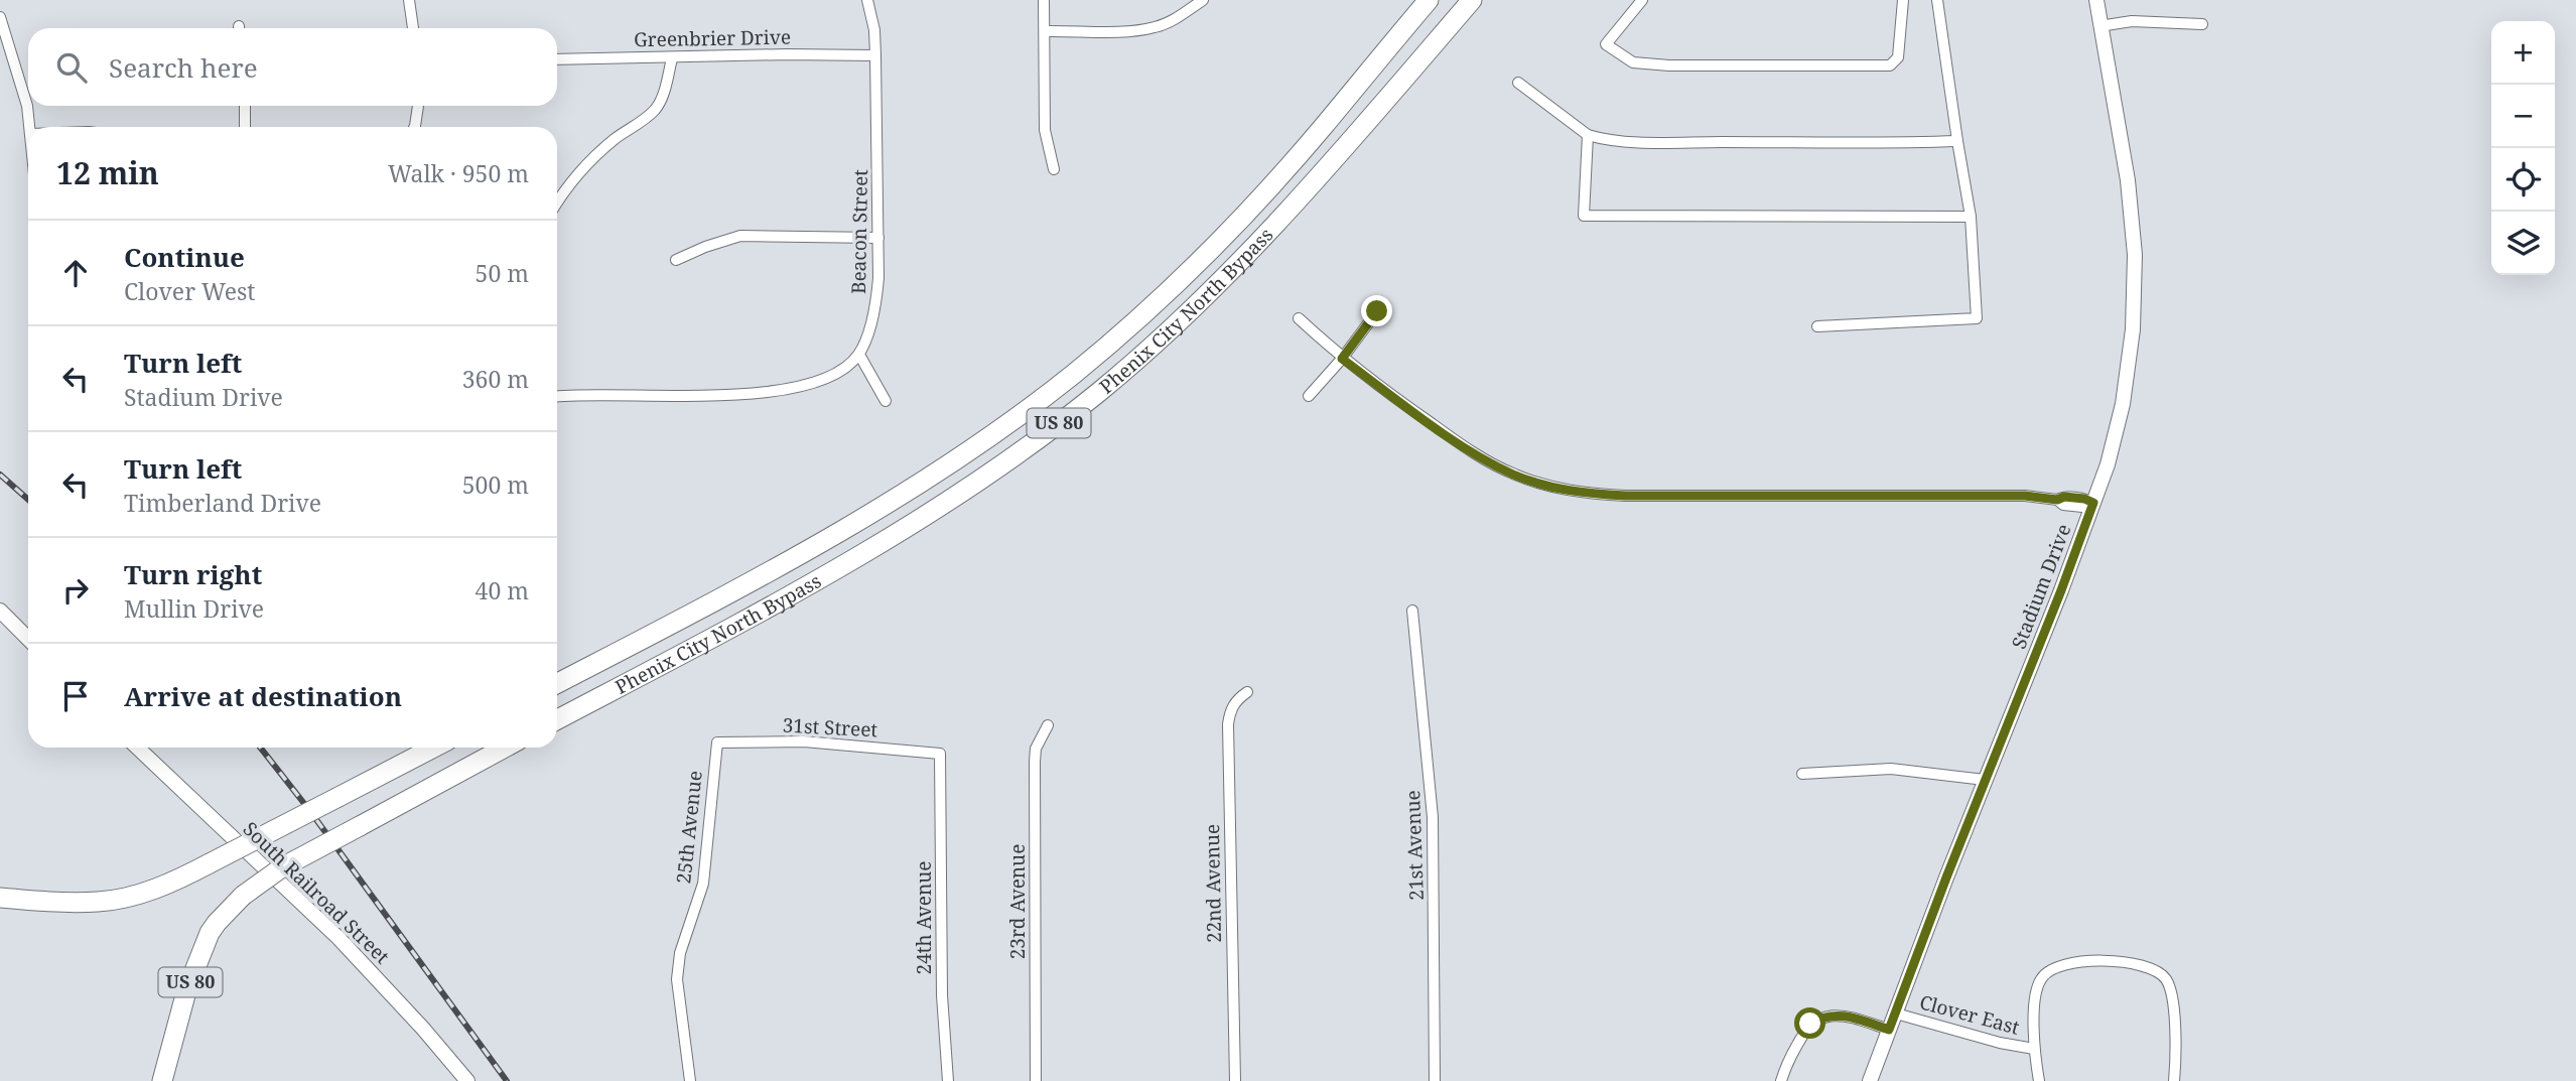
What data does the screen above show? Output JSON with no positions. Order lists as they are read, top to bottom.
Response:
{
  "streets": {
    "highway": ["Phenix City North Bypass", "US 80"],
    "street": [
      "Greenbrier Drive",
      "Beacon Street",
      "Stadium Drive",
      "31st Street",
      "25th Avenue",
      "21st Avenue",
      "22nd Avenue",
      "South Railroad Street",
      "23rd Avenue",
      "24th Avenue",
      "Clover East"
    ]
  },
  "crossings": [
    ["Greenbrier Drive", "Beacon Street"],
    ["Stadium Drive", "Clover East"],
    ["31st Street", "25th Avenue"],
    ["31st Street", "24th Avenue"]
  ],
  "page": {
    "map_buttons": ["+", "−"],
    "search": "Search here",
    "heading": ["12 min", "Walk · 950 m"],
    "list": [
      ["Continue", "Clover West", "50 m"],
      ["Turn left", "Stadium Drive", "360 m"],
      ["Turn left", "Timberland Drive", "500 m"],
      ["Turn right", "Mullin Drive", "40 m"],
      "Arrive at destination"
    ]
  }
}
